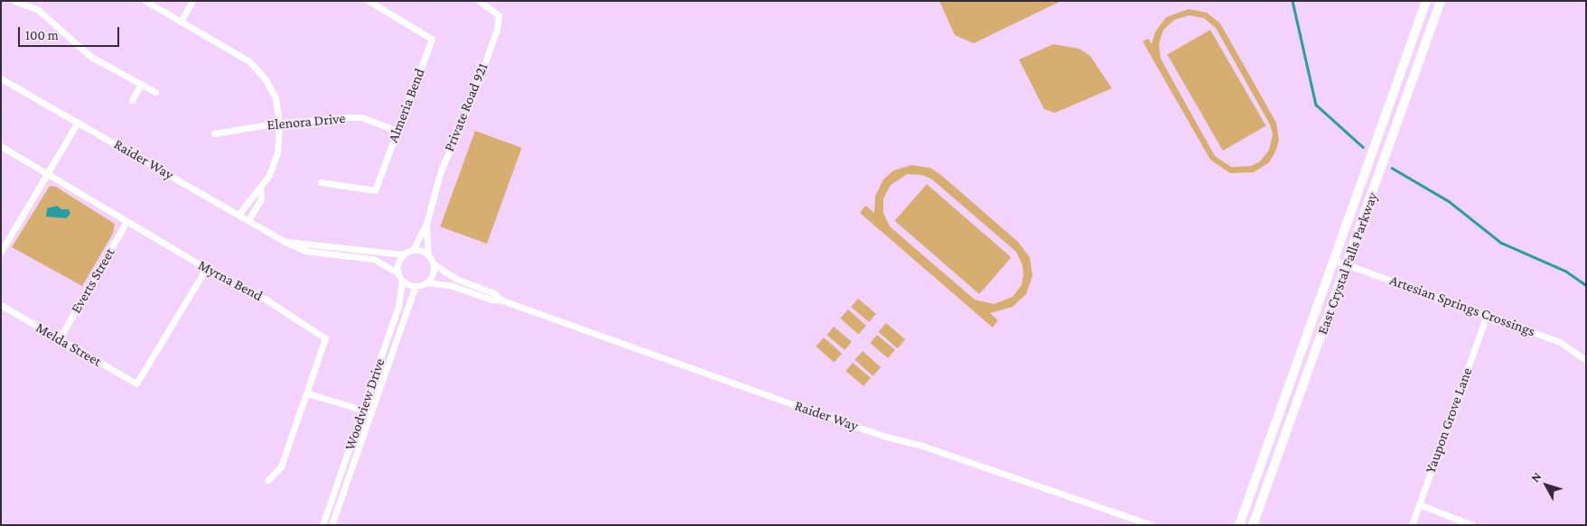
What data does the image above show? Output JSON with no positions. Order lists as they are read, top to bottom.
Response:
{
  "streets": {
    "main road": ["East Crystal Falls Parkway"],
    "street": [
      "Almeria Bend",
      "Private Road 921",
      "Elenora Drive",
      "Raider Way",
      "Everts Street",
      "Myrna Bend",
      "Artesian Springs Crossings",
      "Melda Street",
      "Woodview Drive",
      "Yaupon Grove Lane"
    ]
  },
  "crossings": [
    ["Almeria Bend", "Elenora Drive"],
    ["Private Road 921", "Raider Way"],
    ["Private Road 921", "Woodview Drive"],
    ["Raider Way", "Woodview Drive"],
    ["East Crystal Falls Parkway", "Artesian Springs Crossings"],
    ["Everts Street", "Myrna Bend"],
    ["Everts Street", "Melda Street"],
    ["Myrna Bend", "Melda Street"],
    ["Artesian Springs Crossings", "Yaupon Grove Lane"]
  ],
  "scale_bar": "100 m",
  "north": "top left"
}
